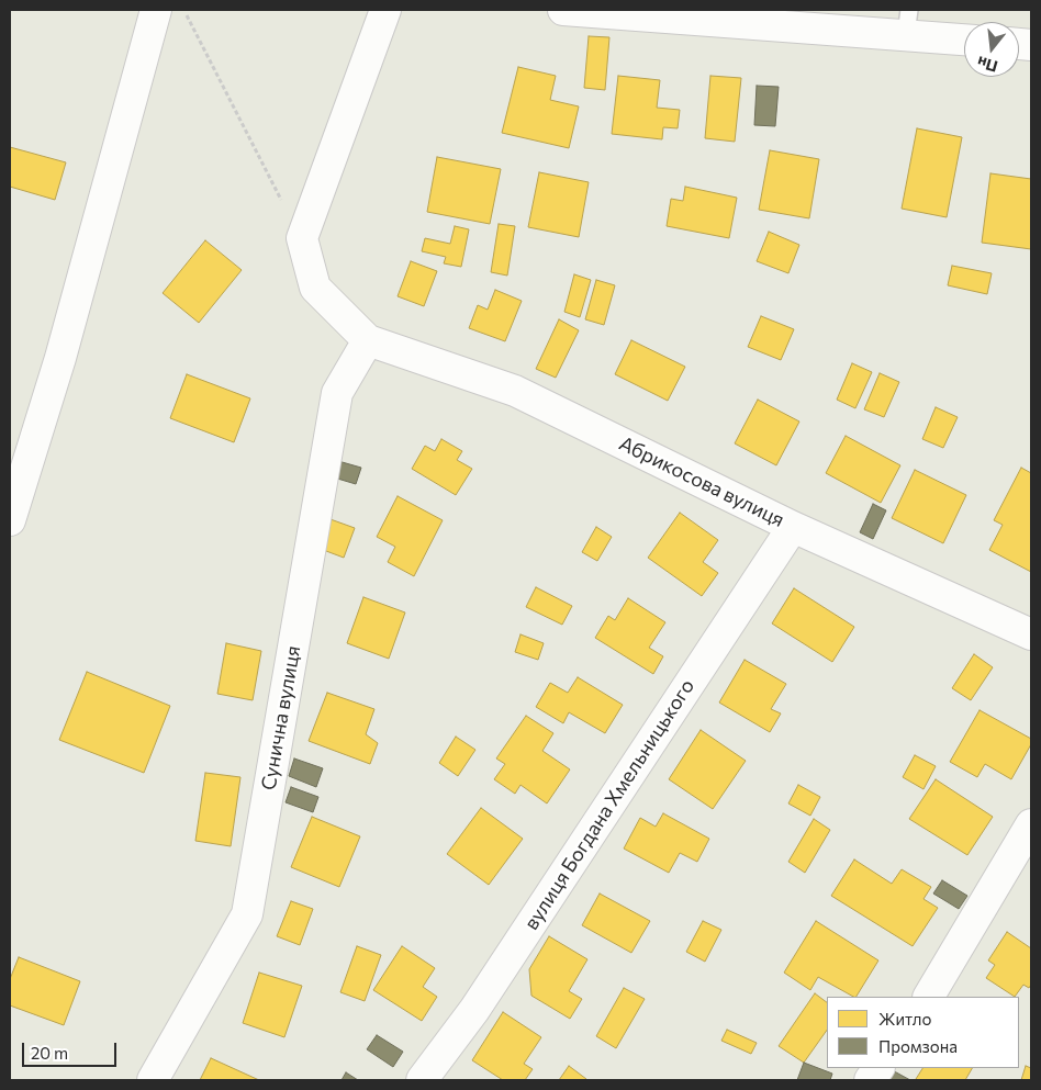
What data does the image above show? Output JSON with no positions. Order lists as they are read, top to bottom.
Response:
{
  "streets": {
    "street": ["Абрикосова вулиця", "Сунична вулиця", "вулиця Богдана Хмельницького"]
  },
  "crossings": [
    ["Абрикосова вулиця", "Сунична вулиця"],
    ["Абрикосова вулиця", "вулиця Богдана Хмельницького"]
  ],
  "legend": ["Житло", "Промзона"],
  "scale_bar": "20 m",
  "north": "bottom"
}
